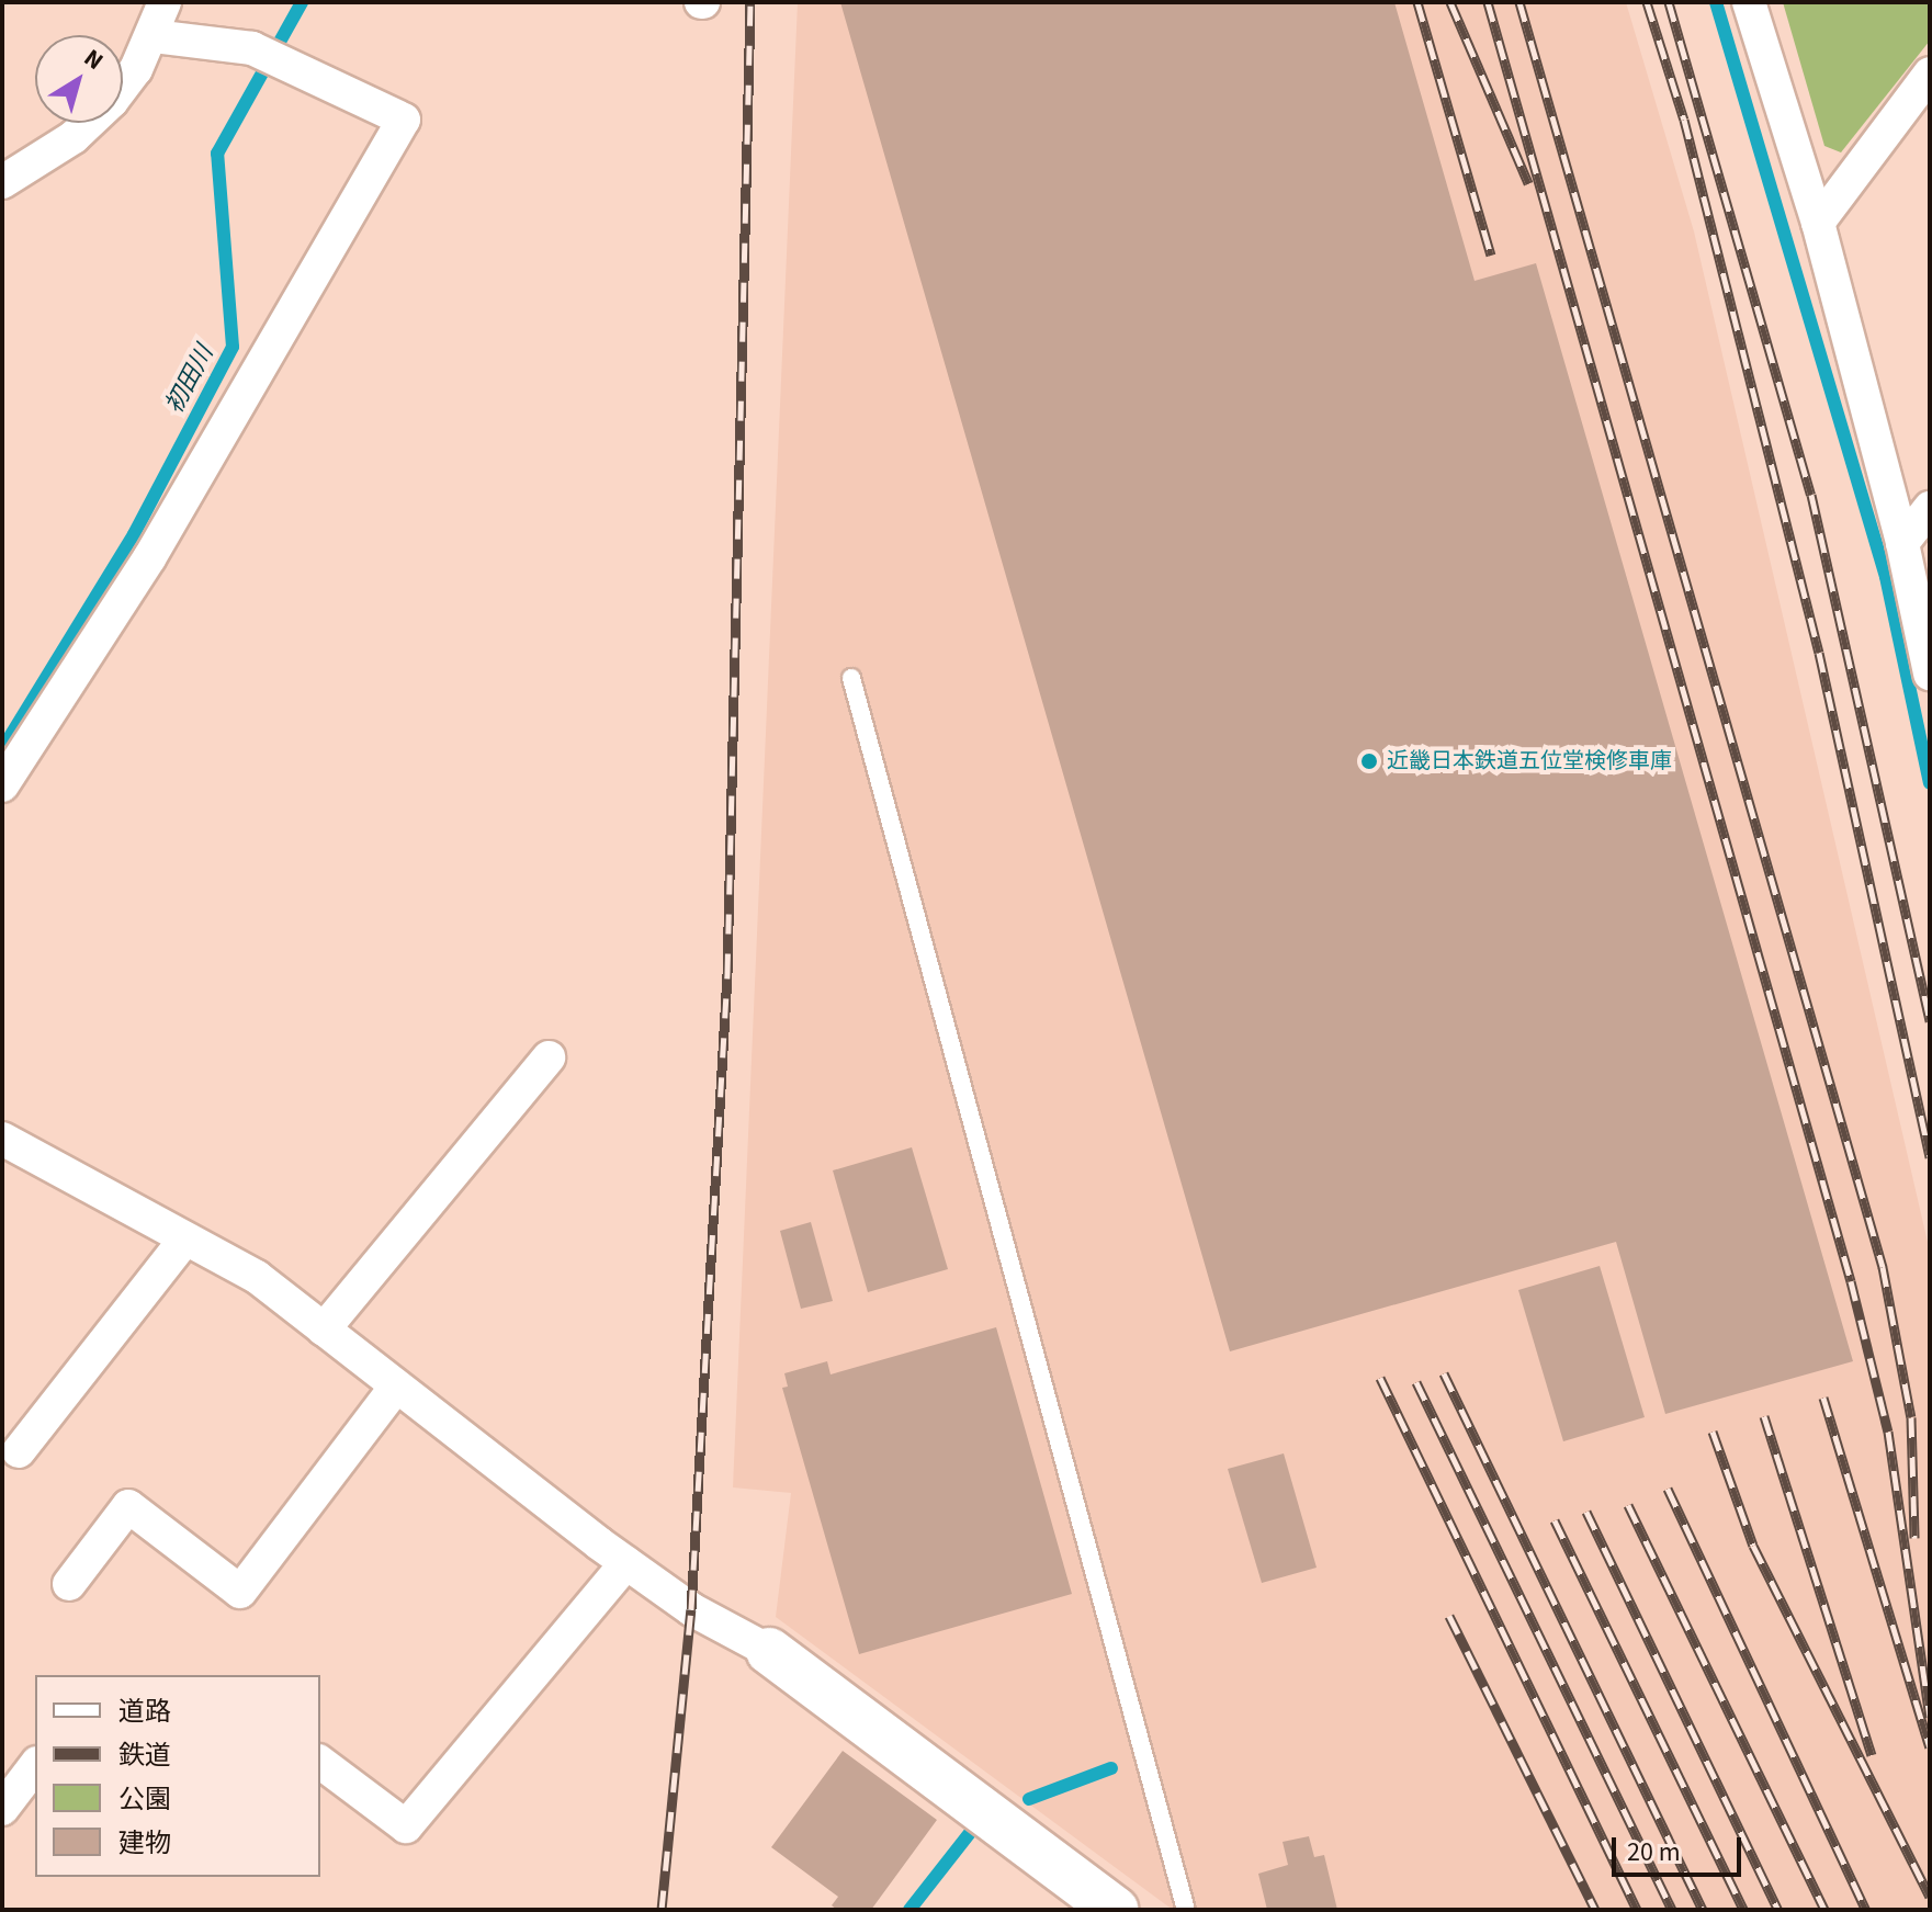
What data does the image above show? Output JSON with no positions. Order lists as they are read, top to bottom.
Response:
{
  "water": ["初田川"],
  "places": ["近畿日本鉄道五位堂検修車庫"],
  "legend": [
    "道路",
    "鉄道",
    "公園",
    "建物"
  ],
  "scale_bar": "20 m",
  "north": "top right"
}
